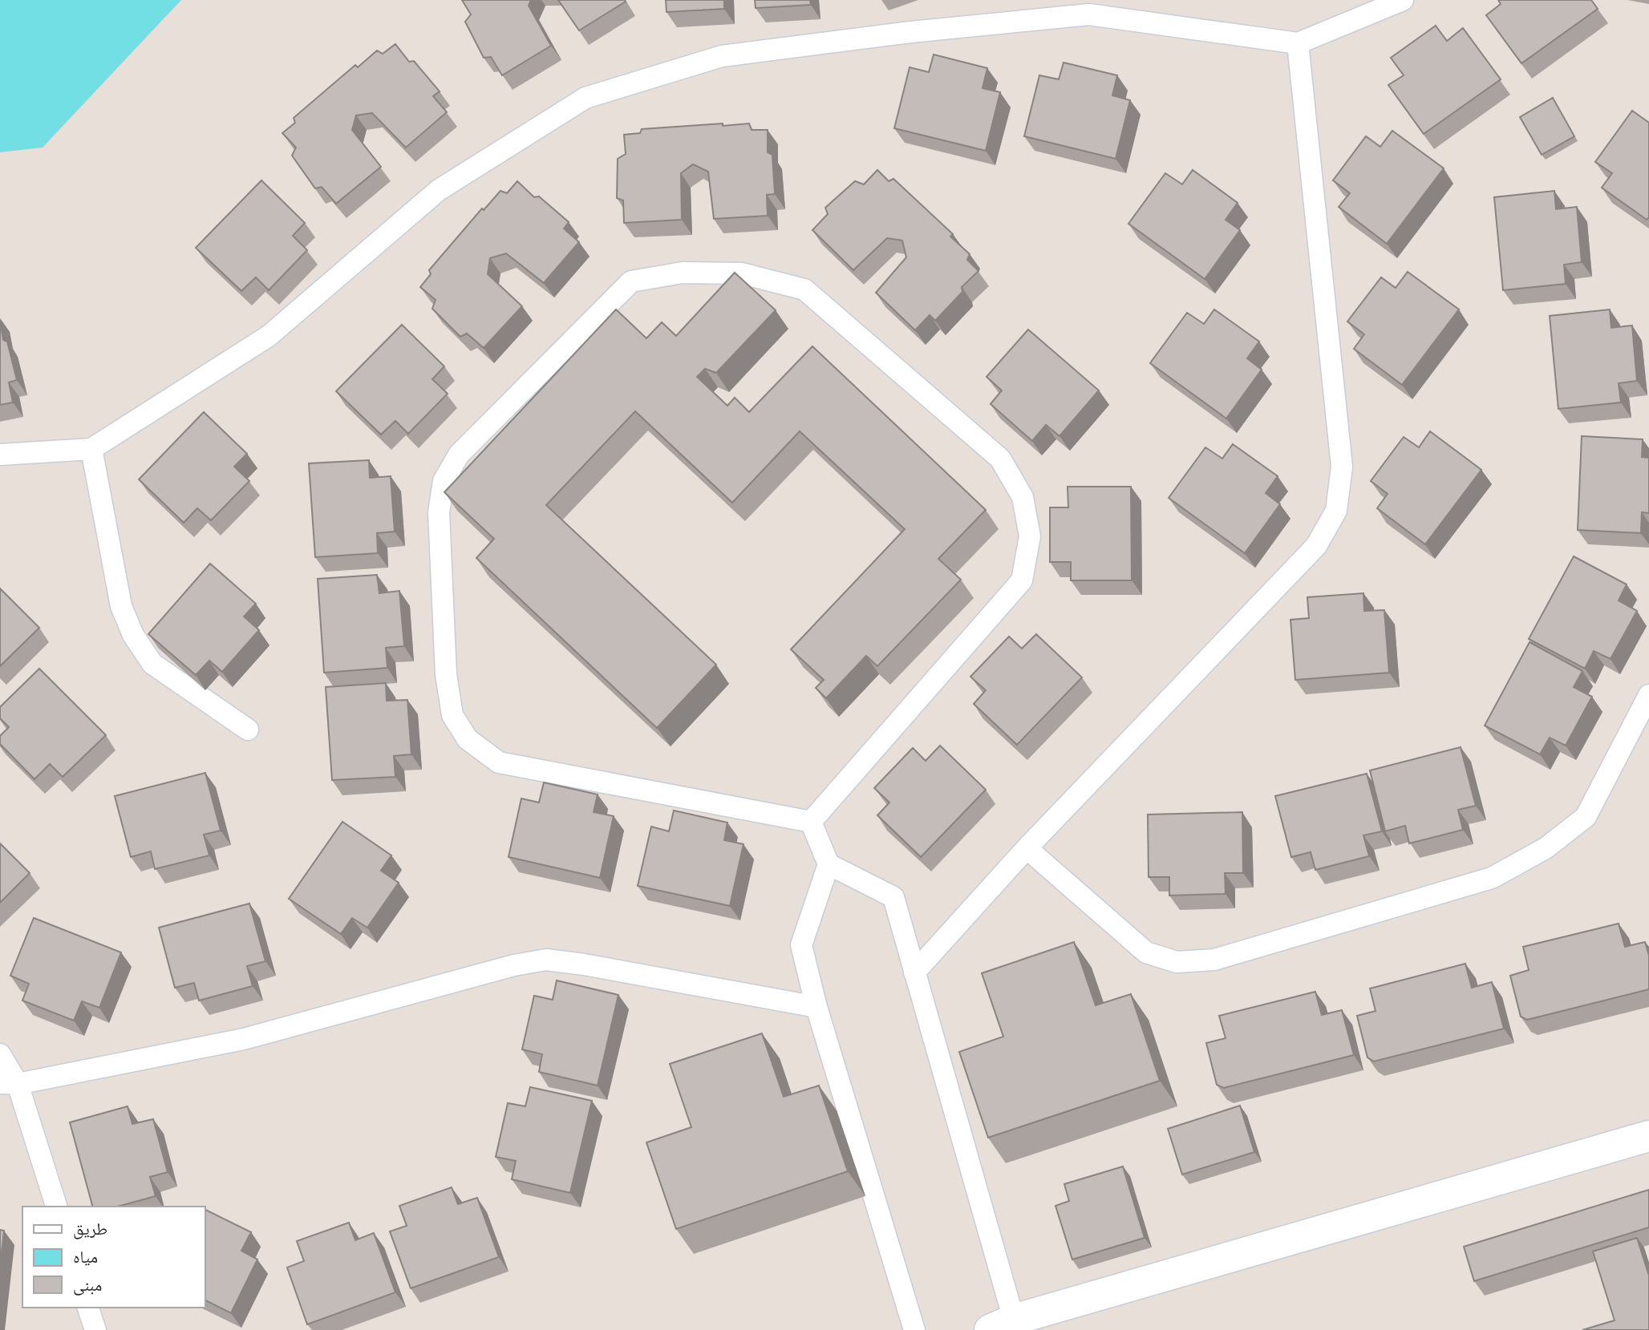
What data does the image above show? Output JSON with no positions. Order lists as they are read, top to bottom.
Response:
{
  "legend": ["طريق", "مياه", "مبنى"]
}
